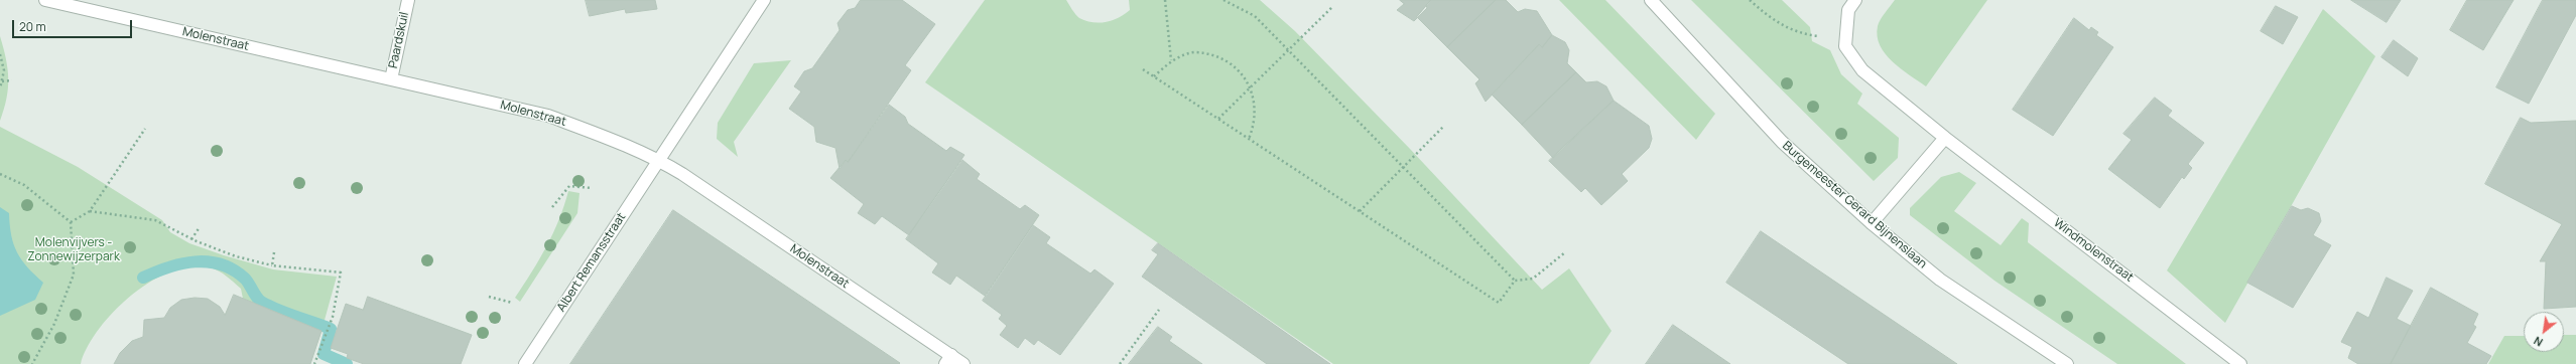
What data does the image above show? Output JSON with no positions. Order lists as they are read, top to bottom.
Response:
{
  "streets": {
    "street": [
      "Molenstraat",
      "Paardskuil",
      "Burgemeester Gerard Bijnenslaan",
      "Windmolenstraat",
      "Albert Remansstraat"
    ]
  },
  "crossings": [
    ["Molenstraat", "Paardskuil"],
    ["Molenstraat", "Albert Remansstraat"]
  ],
  "parks": ["Molenvijvers - Zonnewijzerpark"],
  "scale_bar": "20 m",
  "north": "bottom left"
}
